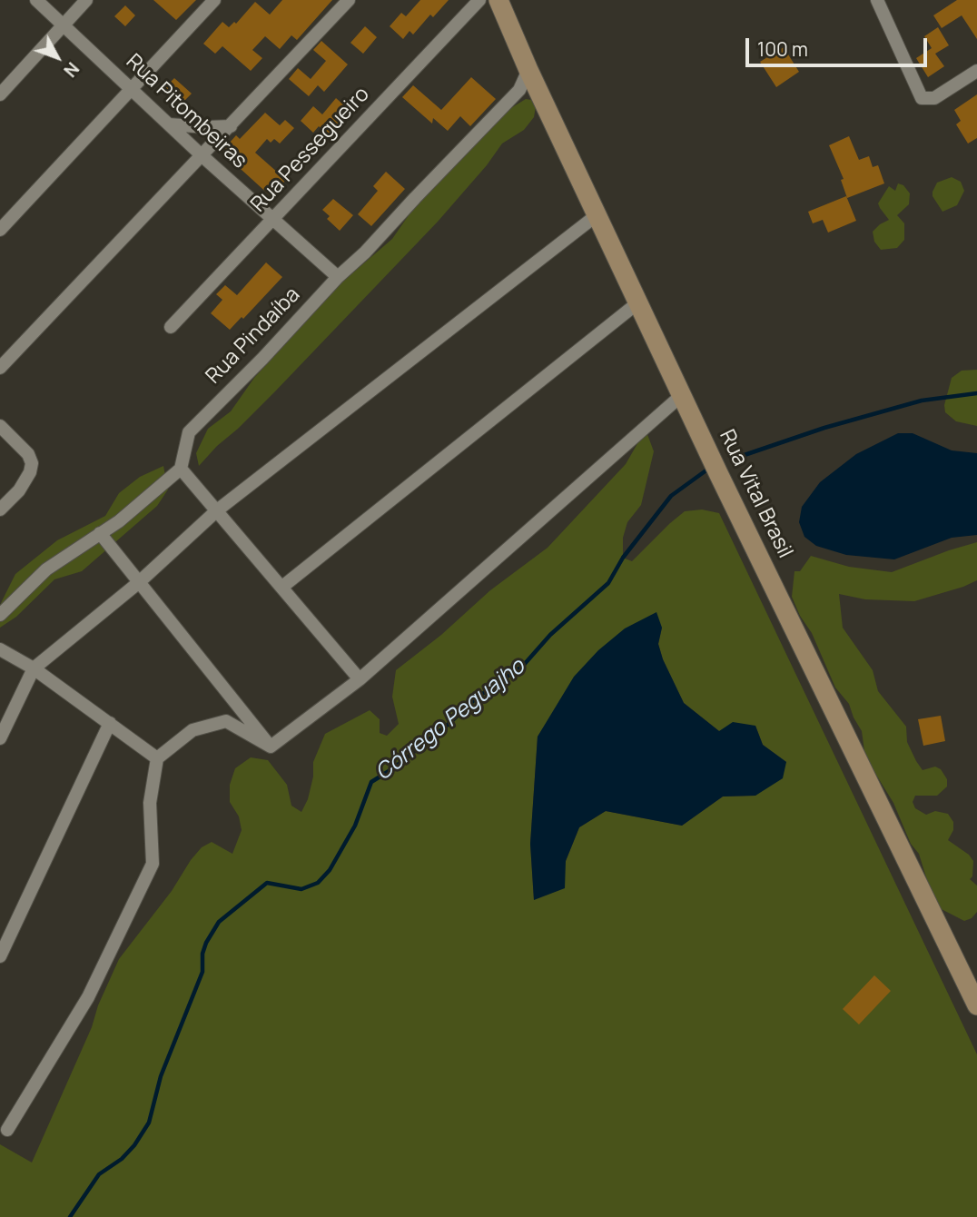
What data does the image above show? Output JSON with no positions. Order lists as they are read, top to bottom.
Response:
{
  "streets": {
    "main road": ["Rua Vital Brasil"],
    "street": ["Rua Pitombeiras", "Rua Pessegueiro", "Rua Pindaíba"]
  },
  "crossings": [
    ["Rua Pitombeiras", "Rua Pessegueiro"],
    ["Rua Pitombeiras", "Rua Pindaíba"],
    ["Rua Pindaíba", "Rua Vital Brasil"]
  ],
  "water": ["Córrego Peguajho"],
  "scale_bar": "100 m",
  "north": "bottom right"
}
